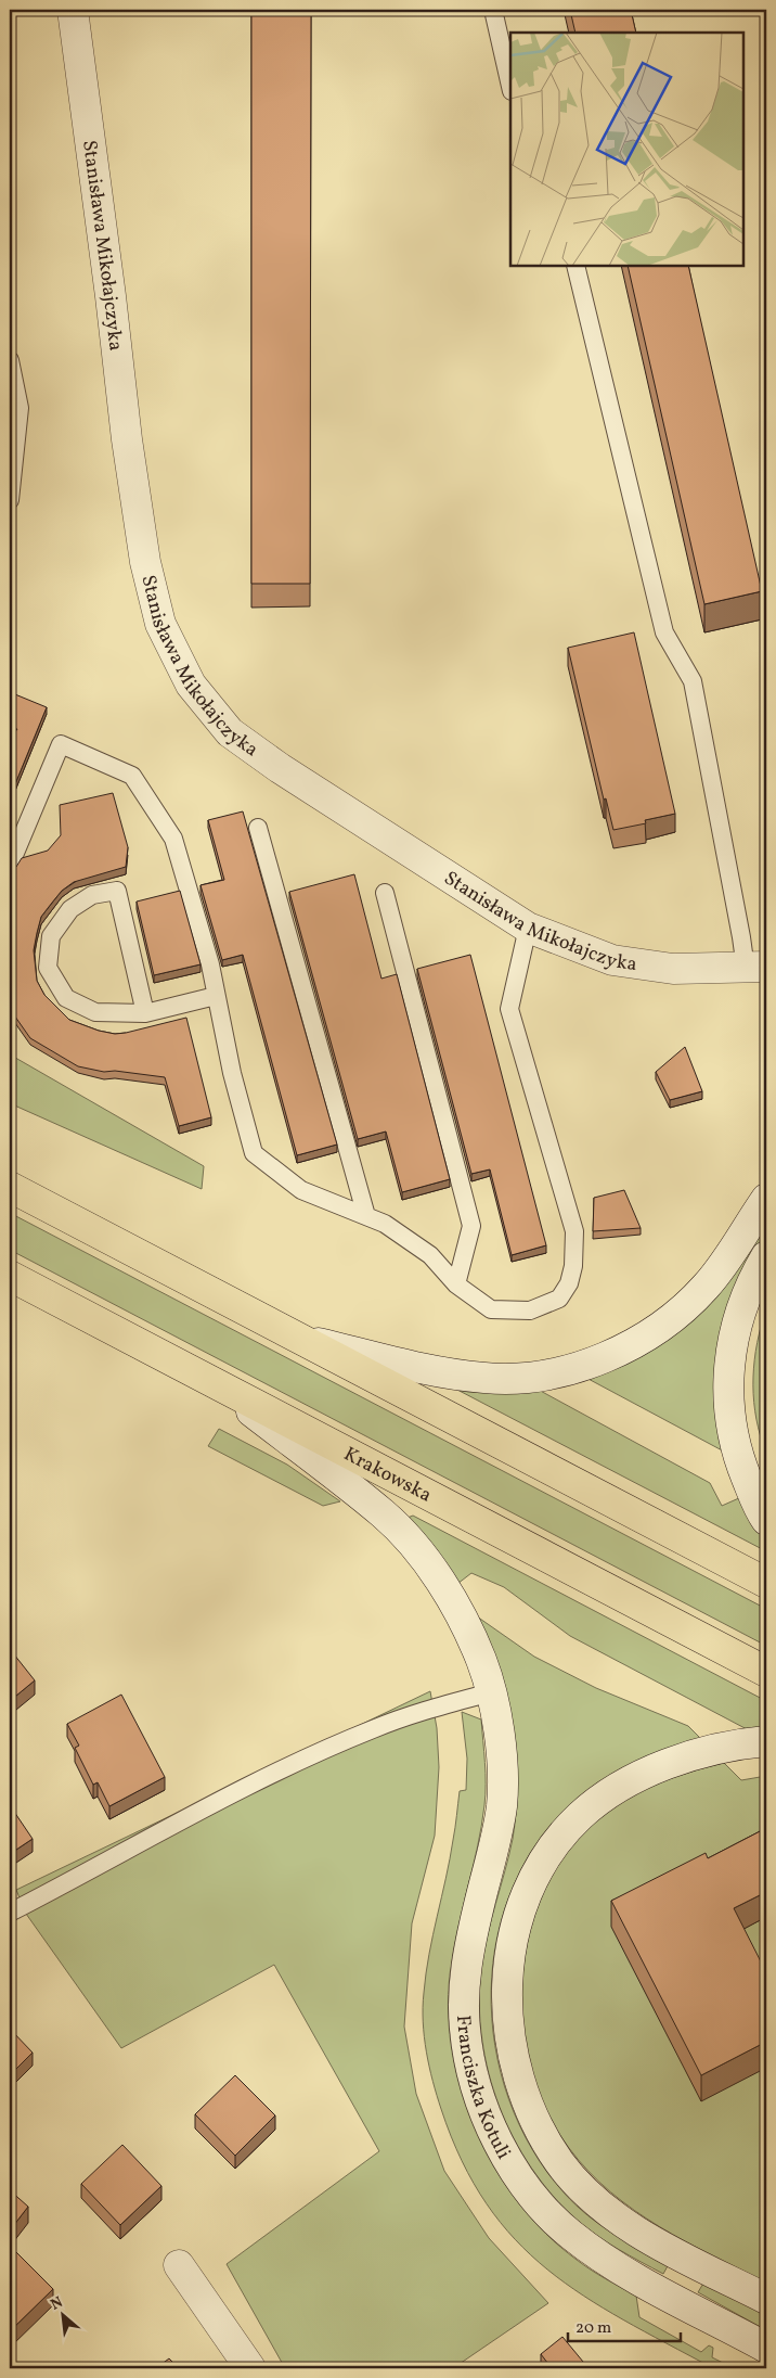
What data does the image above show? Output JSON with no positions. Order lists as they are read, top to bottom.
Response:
{
  "streets": {
    "main road": ["Krakowska"],
    "street": ["Stanisława Mikołajczyka", "Franciszka Kotuli"]
  },
  "crossings": [
    ["Krakowska", "Franciszka Kotuli"]
  ],
  "scale_bar": "20 m",
  "north": "top left"
}
